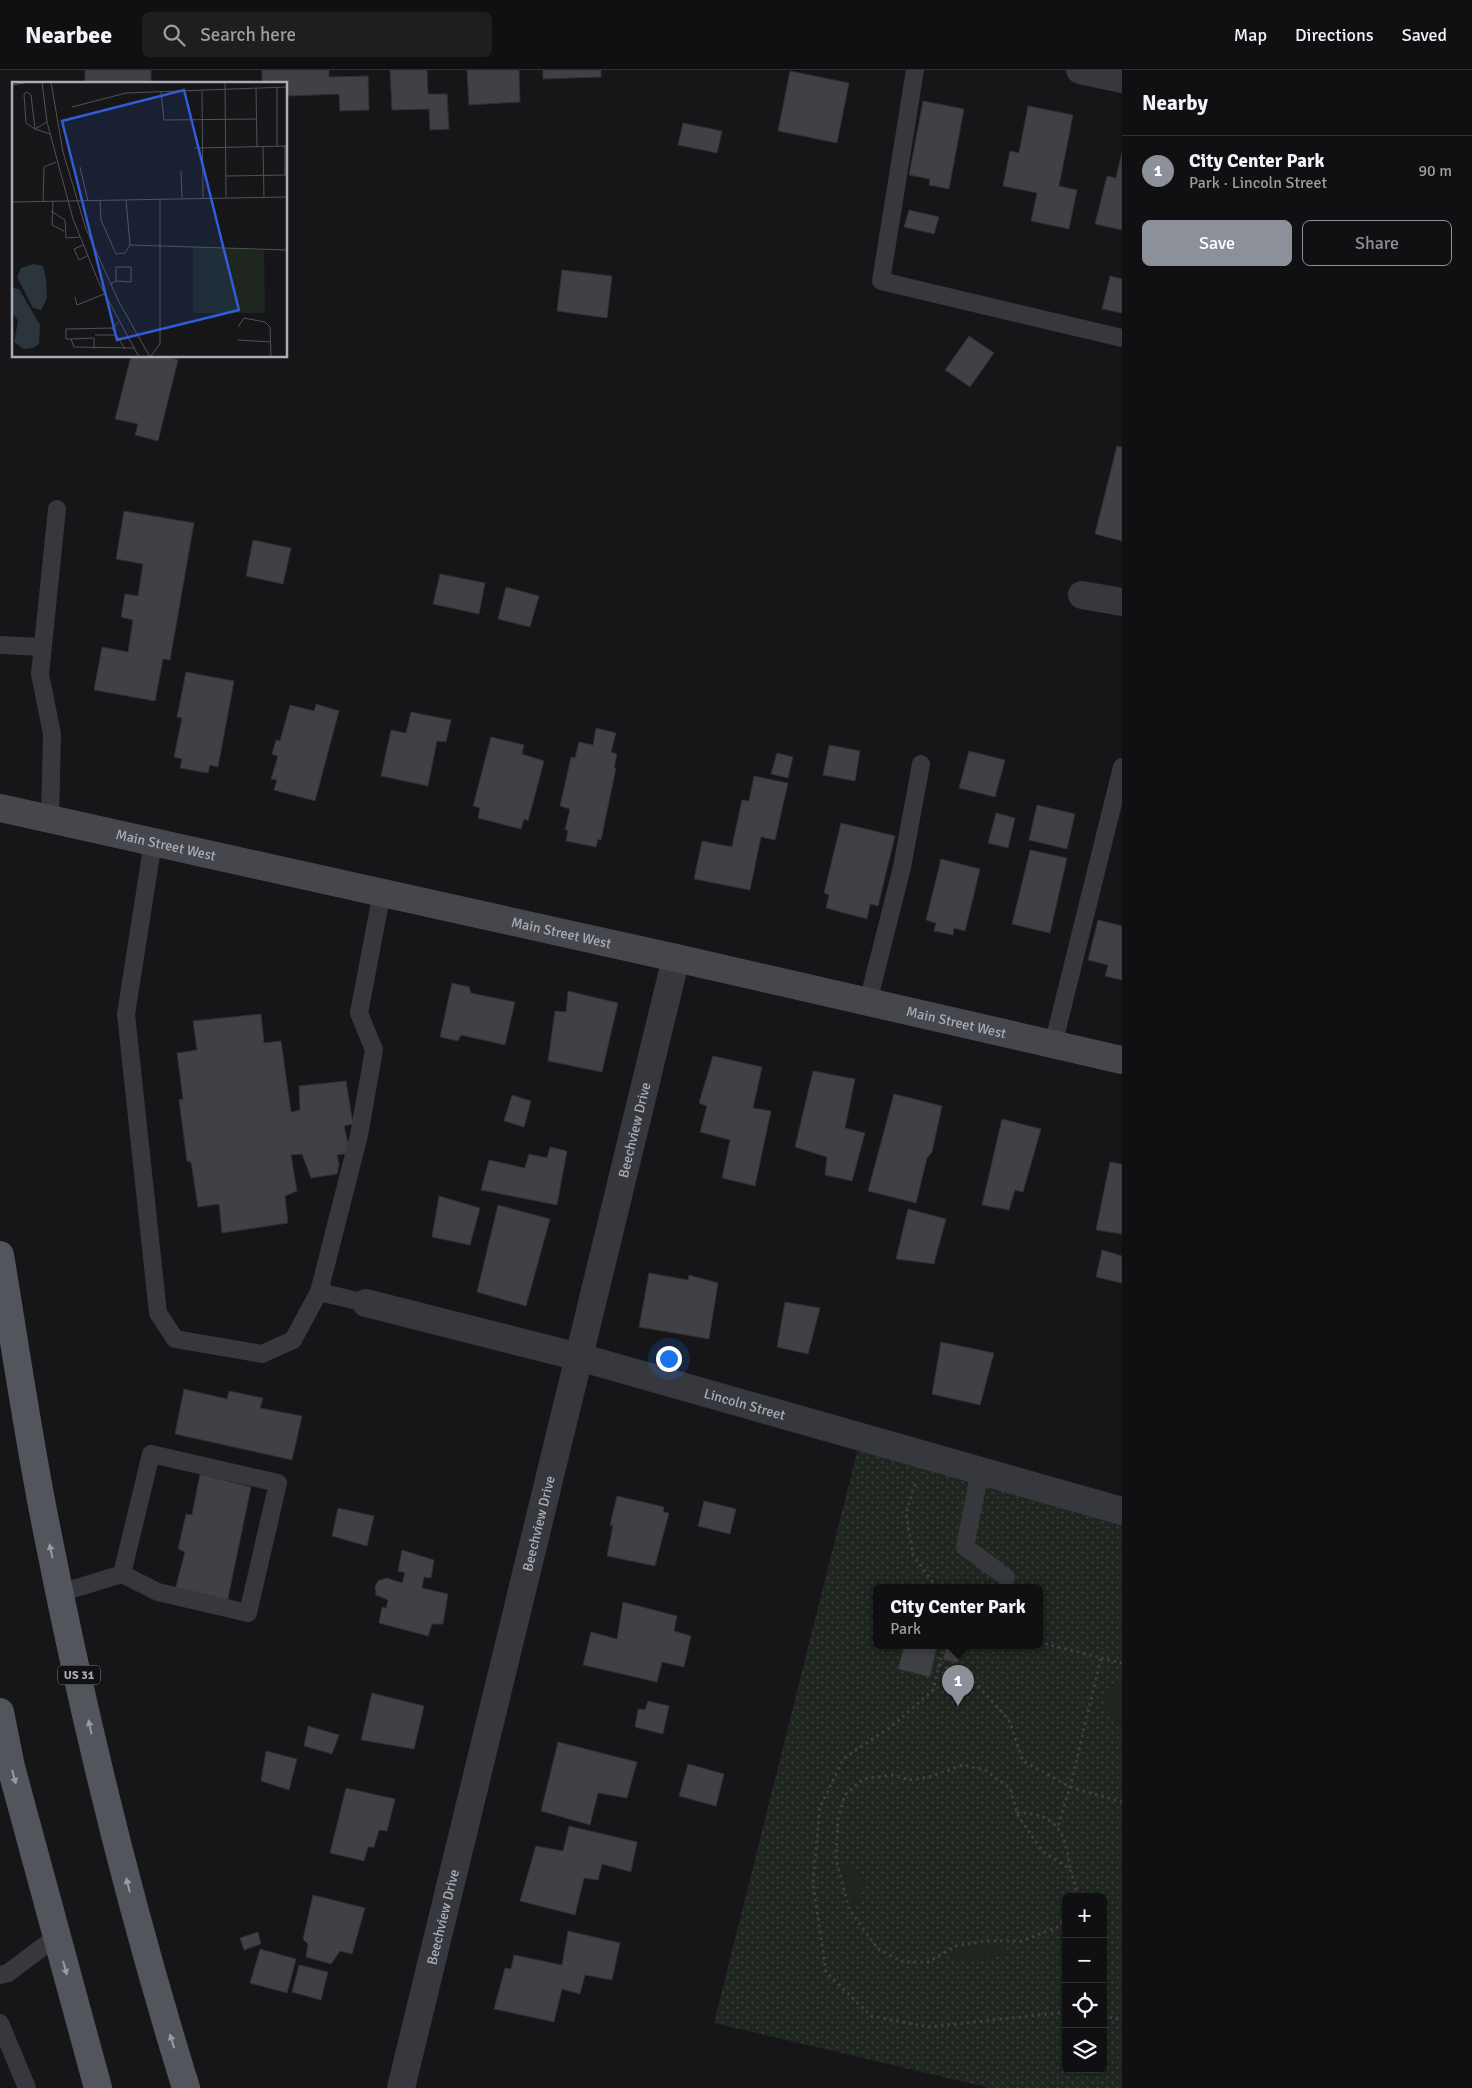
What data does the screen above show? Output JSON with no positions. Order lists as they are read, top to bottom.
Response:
{
  "streets": {
    "main road": ["Main Street West", "US 31"],
    "street": ["Beechview Drive", "Lincoln Street"]
  },
  "crossings": [
    ["Main Street West", "Beechview Drive"],
    ["Beechview Drive", "Lincoln Street"]
  ],
  "page": {
    "header": "Nearbee",
    "search": "Search here",
    "nav": ["Map", "Directions", "Saved"],
    "heading": "Nearby",
    "list": [
      {
        "mark": "1",
        "name": "City Center Park",
        "note": "Park · Lincoln Street",
        "value": "90 m"
      }
    ],
    "buttons": ["Save", "Share"],
    "popup": ["City Center Park", "Park"],
    "pins": "1",
    "map_buttons": ["+", "−"]
  }
}
